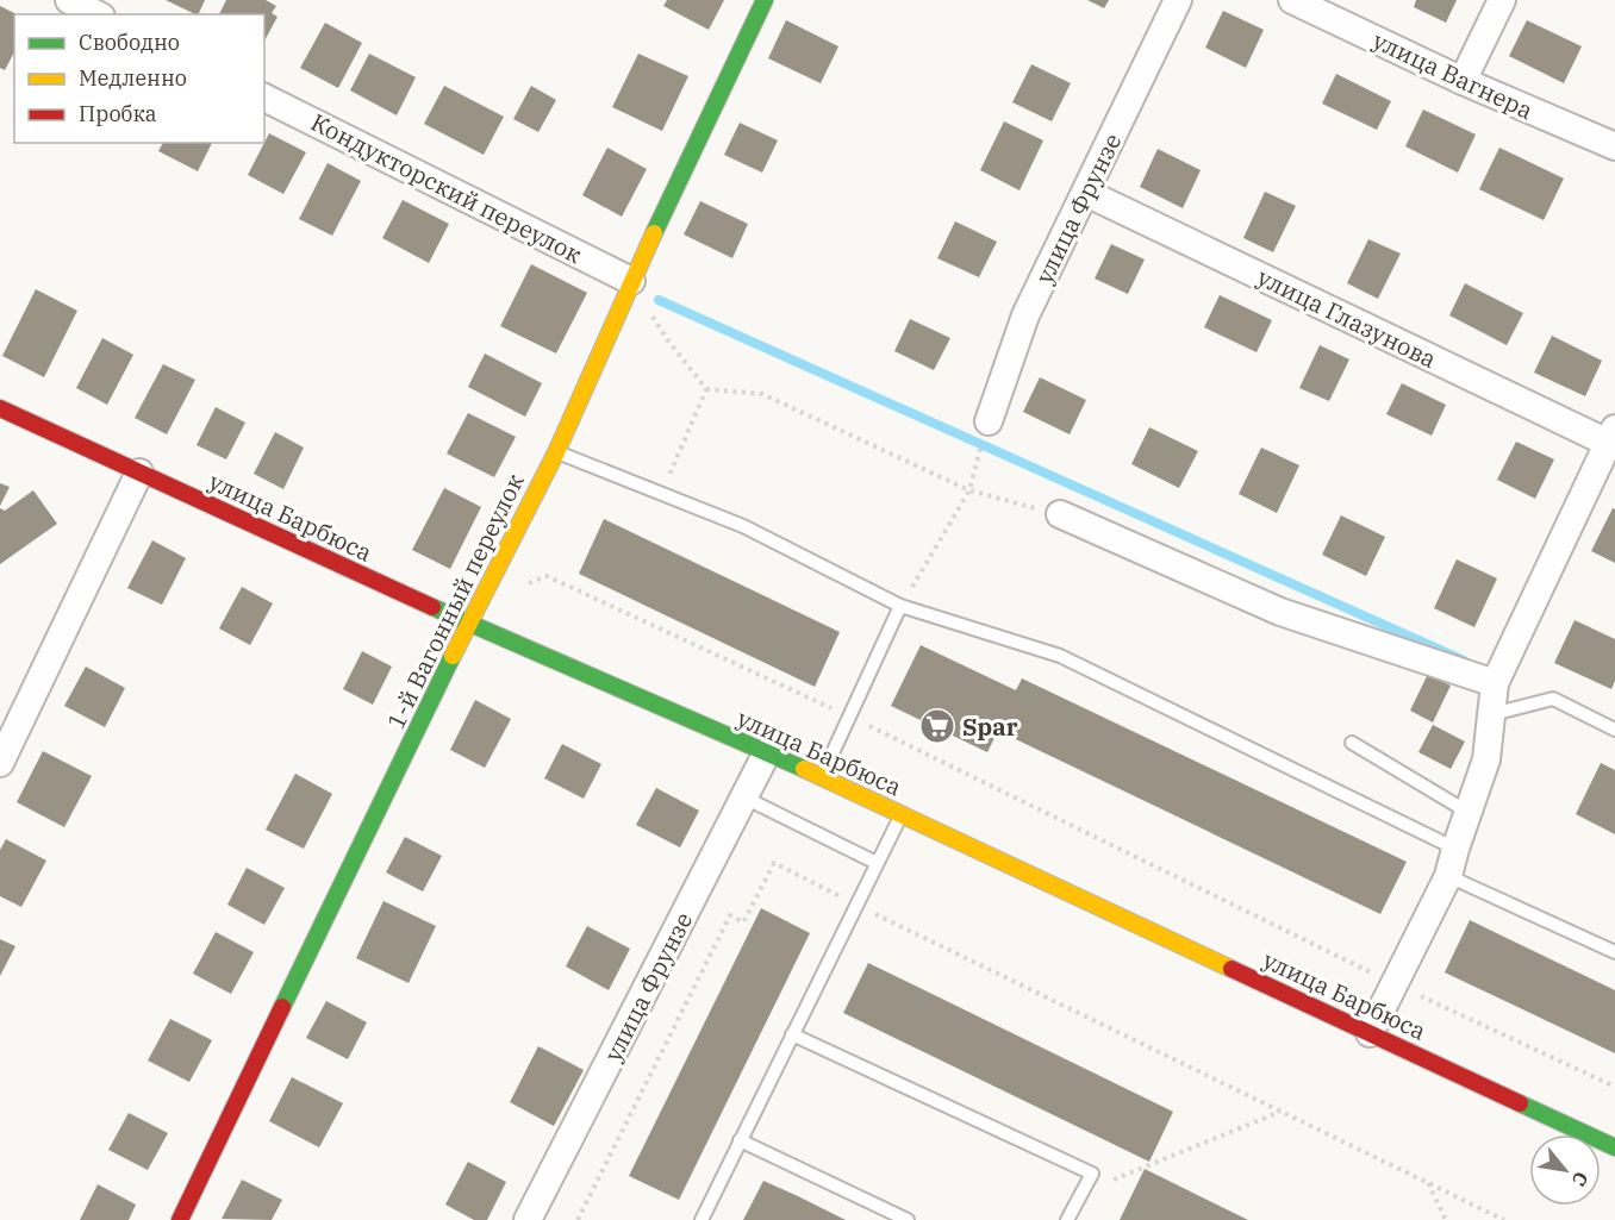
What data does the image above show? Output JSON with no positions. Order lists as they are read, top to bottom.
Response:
{
  "streets": {
    "street": [
      "улица Вагнера",
      "Кондукторский переулок",
      "улица Фрунзе",
      "улица Глазунова",
      "улица Барбюса",
      "1-й Вагонный переулок"
    ]
  },
  "crossings": [
    ["Кондукторский переулок", "1-й Вагонный переулок"],
    ["улица Фрунзе", "улица Глазунова"],
    ["улица Фрунзе", "улица Барбюса"],
    ["улица Барбюса", "1-й Вагонный переулок"]
  ],
  "places": {
    "supermarket": ["Spar"]
  },
  "legend": ["Свободно", "Медленно", "Пробка"],
  "north": "bottom right"
}
